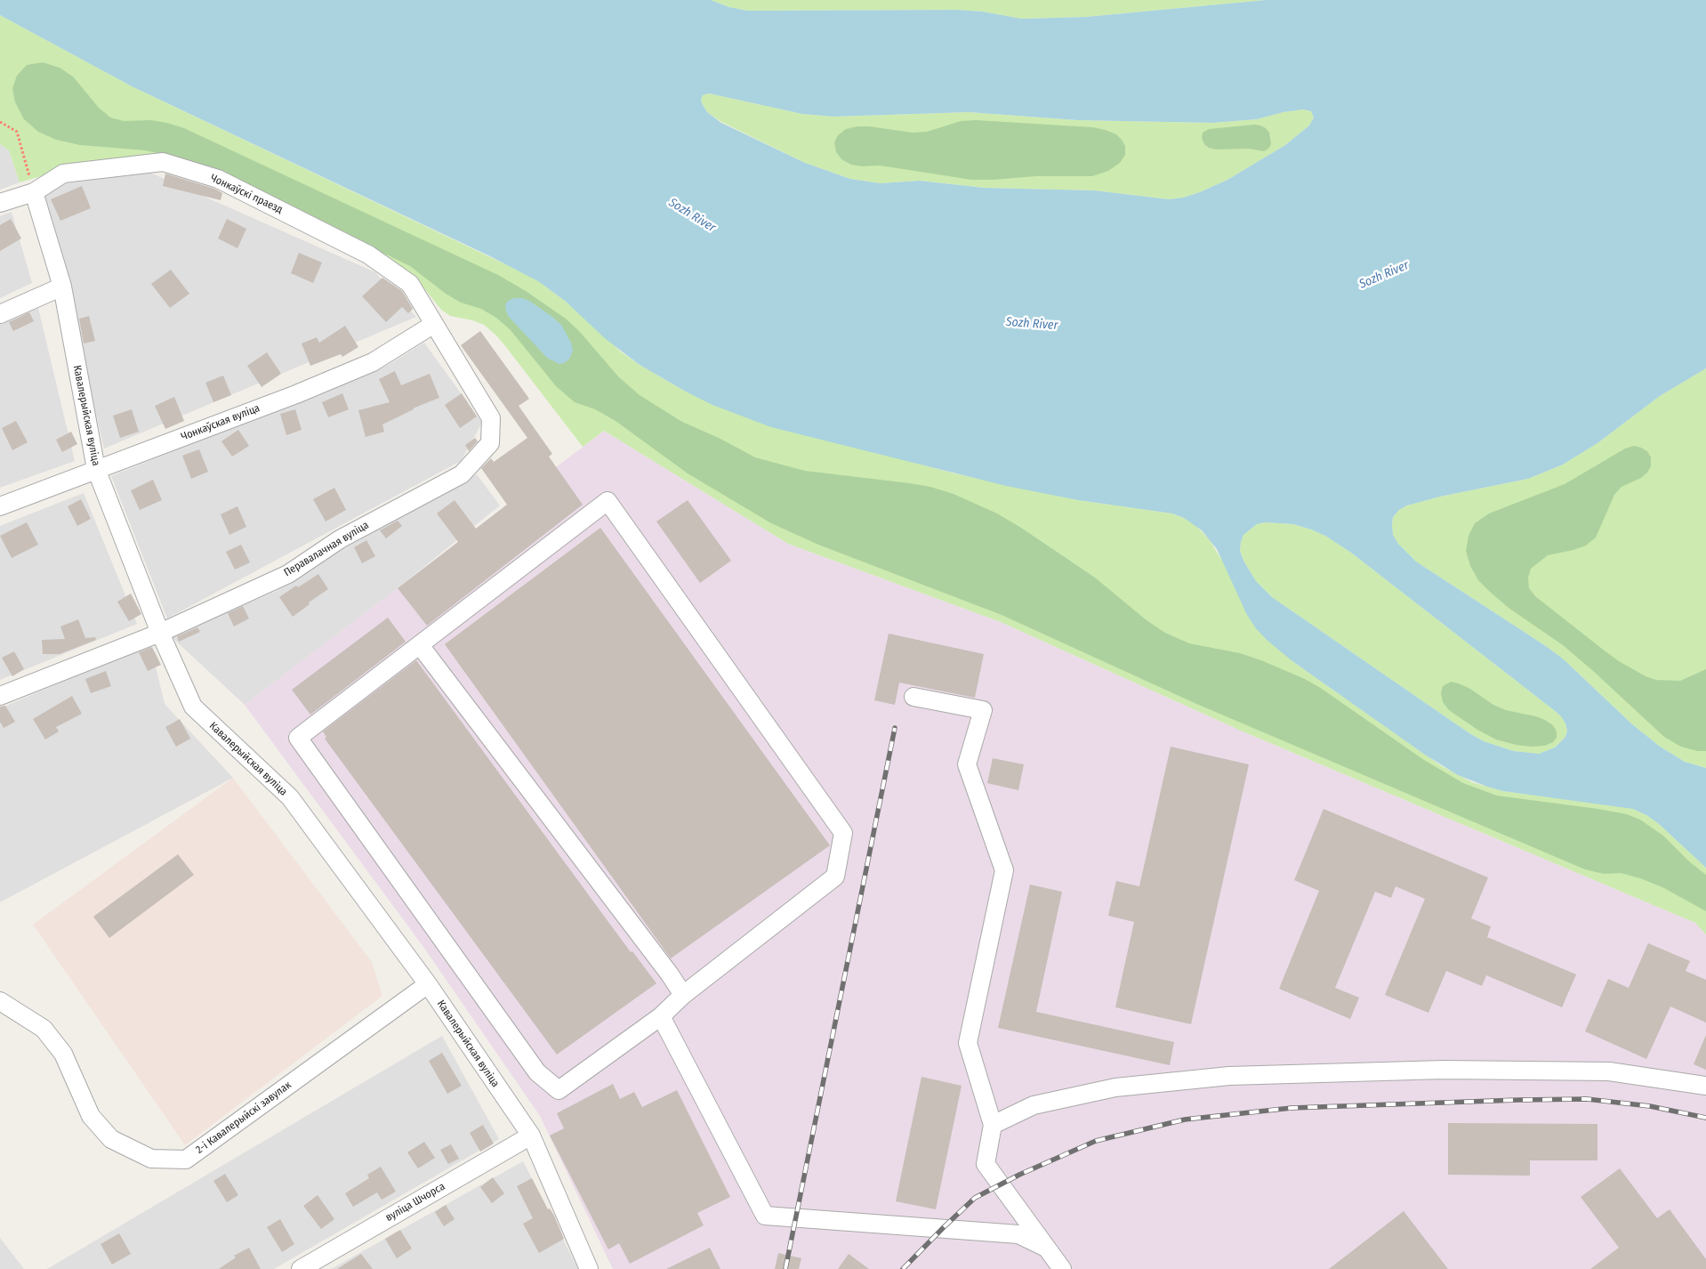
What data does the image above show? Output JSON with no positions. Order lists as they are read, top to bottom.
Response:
{
  "streets": {
    "street": [
      "Чонкаўскі праезд",
      "Кавалерыйская вуліца",
      "Чонкаўская вуліца",
      "Перавалачная вуліца",
      "2-і Кавалерыйскі завулак",
      "вуліца Шчорса"
    ]
  },
  "crossings": [
    ["Чонкаўскі праезд", "Кавалерыйская вуліца"],
    ["Чонкаўскі праезд", "Чонкаўская вуліца"],
    ["Чонкаўскі праезд", "Перавалачная вуліца"],
    ["Кавалерыйская вуліца", "Чонкаўская вуліца"],
    ["Кавалерыйская вуліца", "Перавалачная вуліца"],
    ["Кавалерыйская вуліца", "2-і Кавалерыйскі завулак"],
    ["Кавалерыйская вуліца", "вуліца Шчорса"],
    ["Чонкаўская вуліца", "Перавалачная вуліца"]
  ],
  "water": ["Sozh River"]
}
